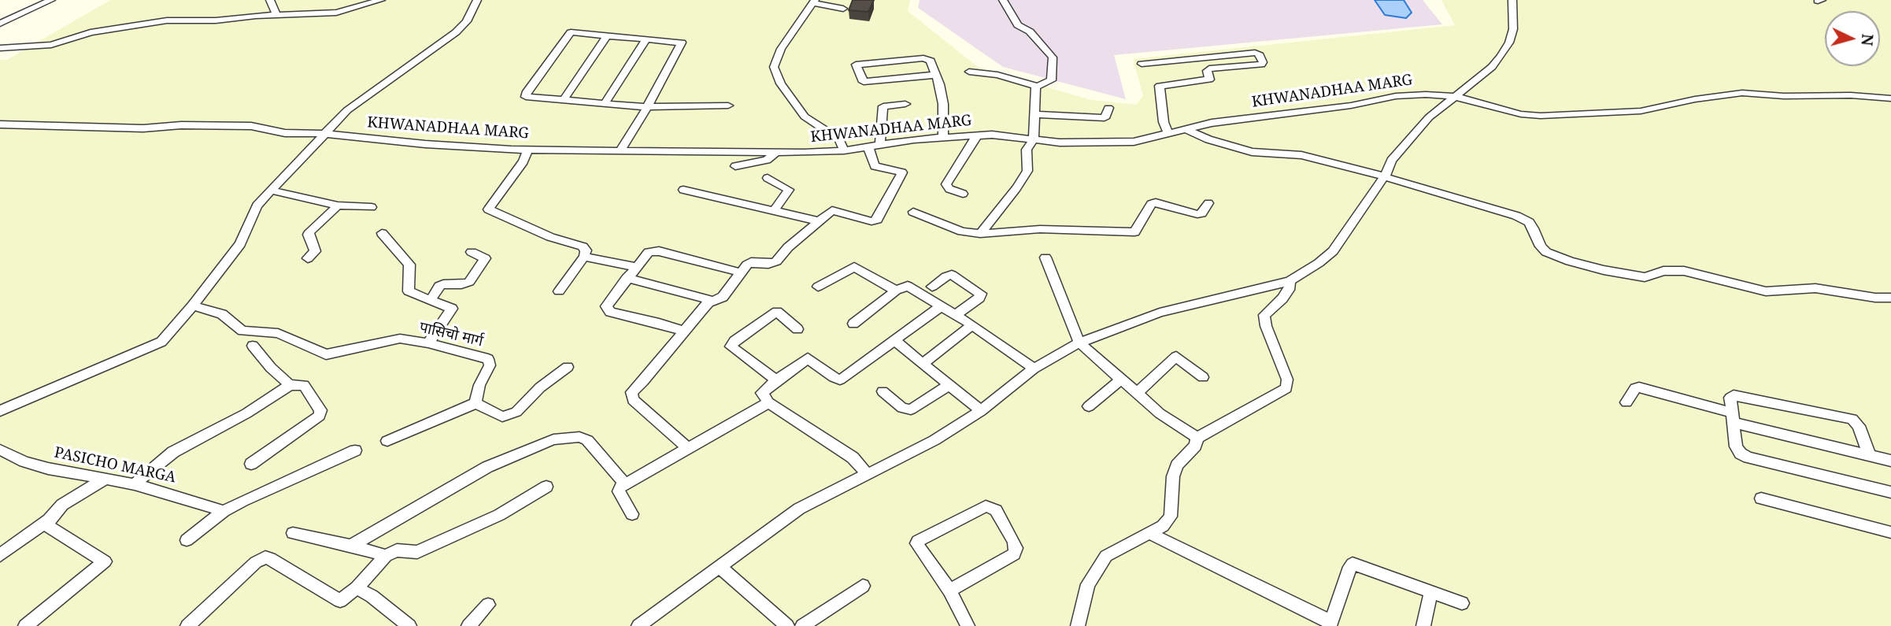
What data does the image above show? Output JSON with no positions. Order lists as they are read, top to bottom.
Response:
{
  "streets": {
    "street": ["KHWANADHAA MARG", "पासिचो मार्ग", "PASICHO MARGA"]
  },
  "crossings": [
    ["KHWANADHAA MARG", "पासिचो मार्ग"]
  ],
  "north": "right"
}
